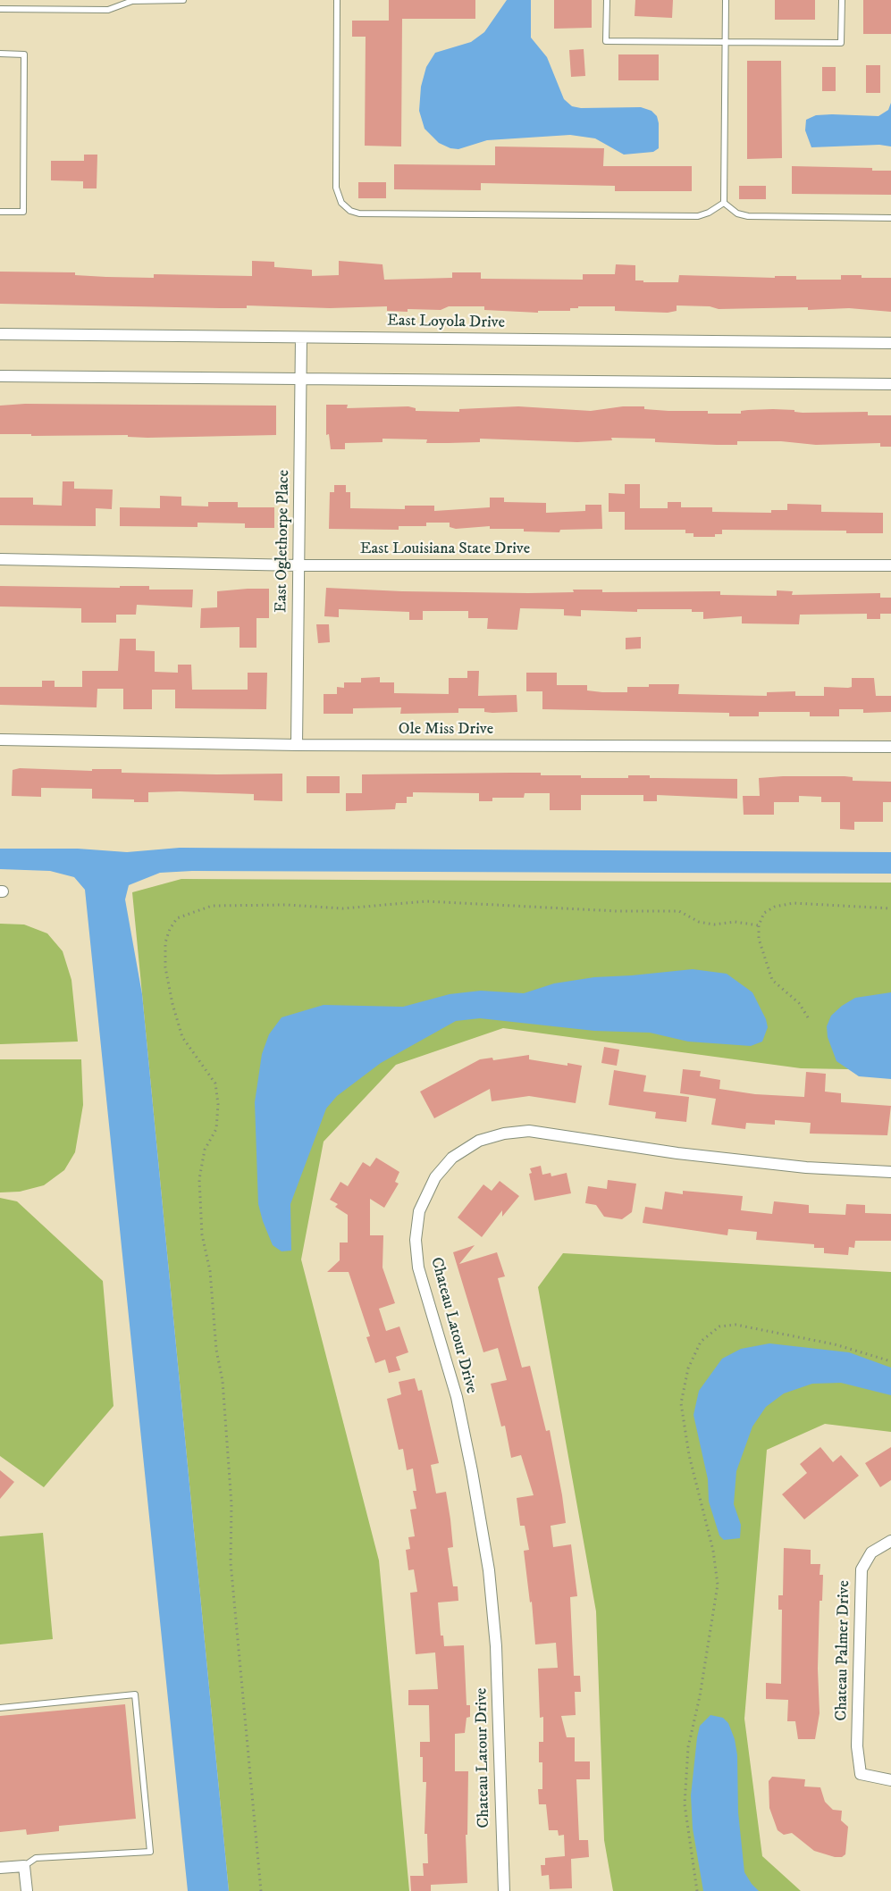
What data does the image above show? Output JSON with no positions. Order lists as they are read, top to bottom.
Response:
{
  "streets": {
    "street": [
      "East Loyola Drive",
      "East Oglethorpe Place",
      "East Louisiana State Drive",
      "Ole Miss Drive",
      "Chateau Latour Drive",
      "Chateau Palmer Drive"
    ]
  },
  "crossings": [
    ["East Loyola Drive", "East Oglethorpe Place"],
    ["East Oglethorpe Place", "East Louisiana State Drive"],
    ["East Oglethorpe Place", "Ole Miss Drive"]
  ]
}
